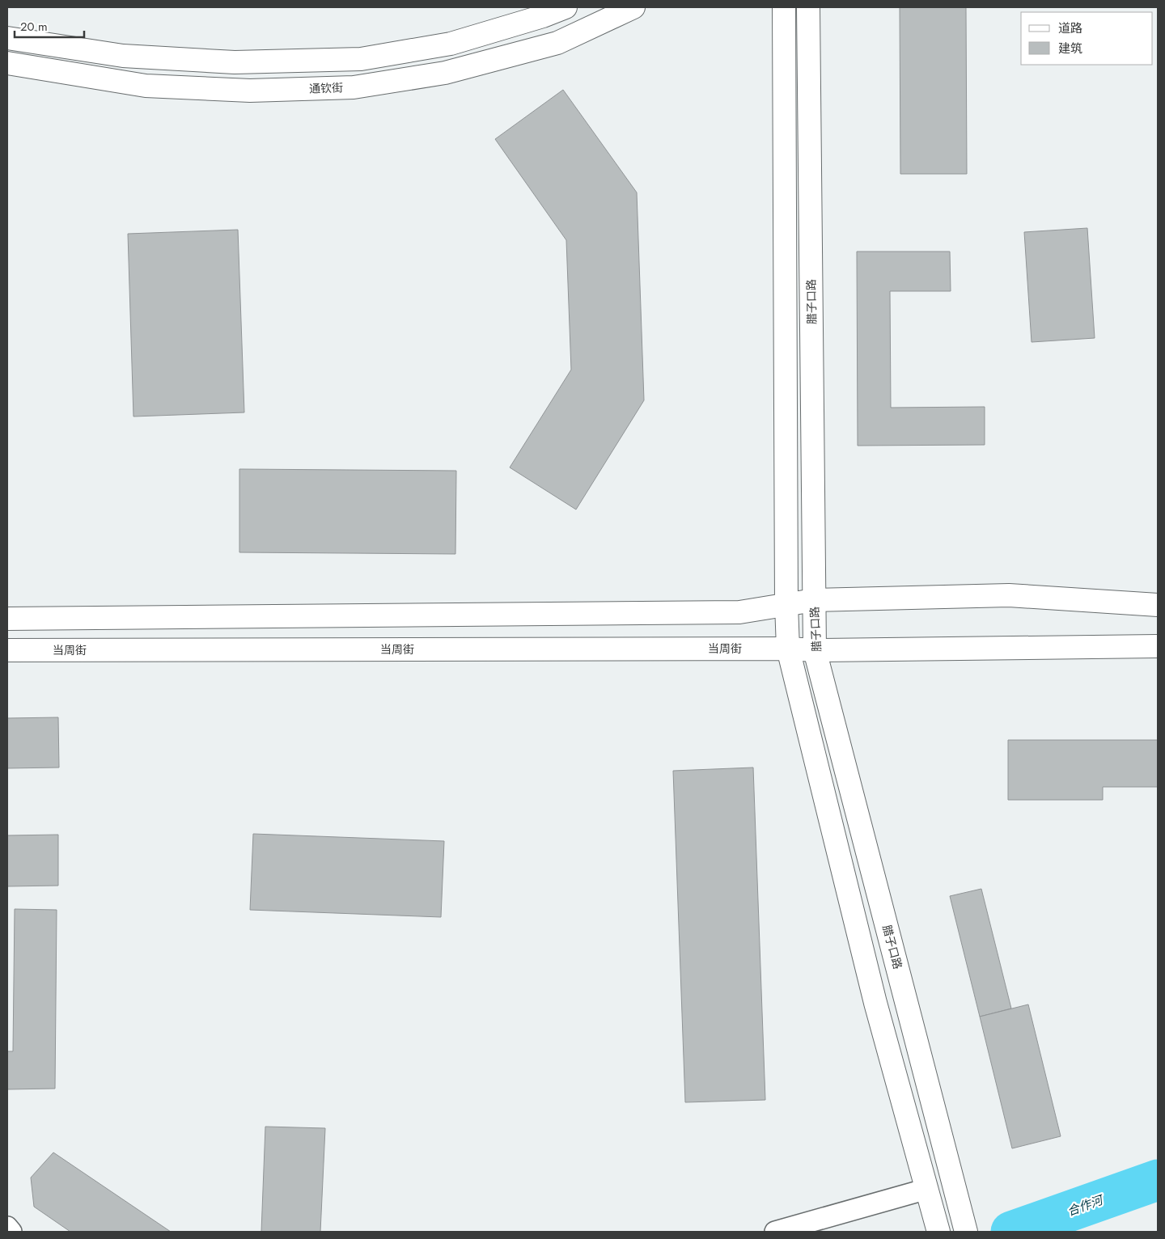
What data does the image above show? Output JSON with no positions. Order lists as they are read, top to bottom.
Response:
{
  "streets": {
    "main road": ["通钦街", "腊子口路", "当周街"]
  },
  "crossings": [
    ["腊子口路", "当周街"]
  ],
  "water": ["合作河"],
  "legend": ["道路", "建筑"],
  "scale_bar": "20 m"
}
